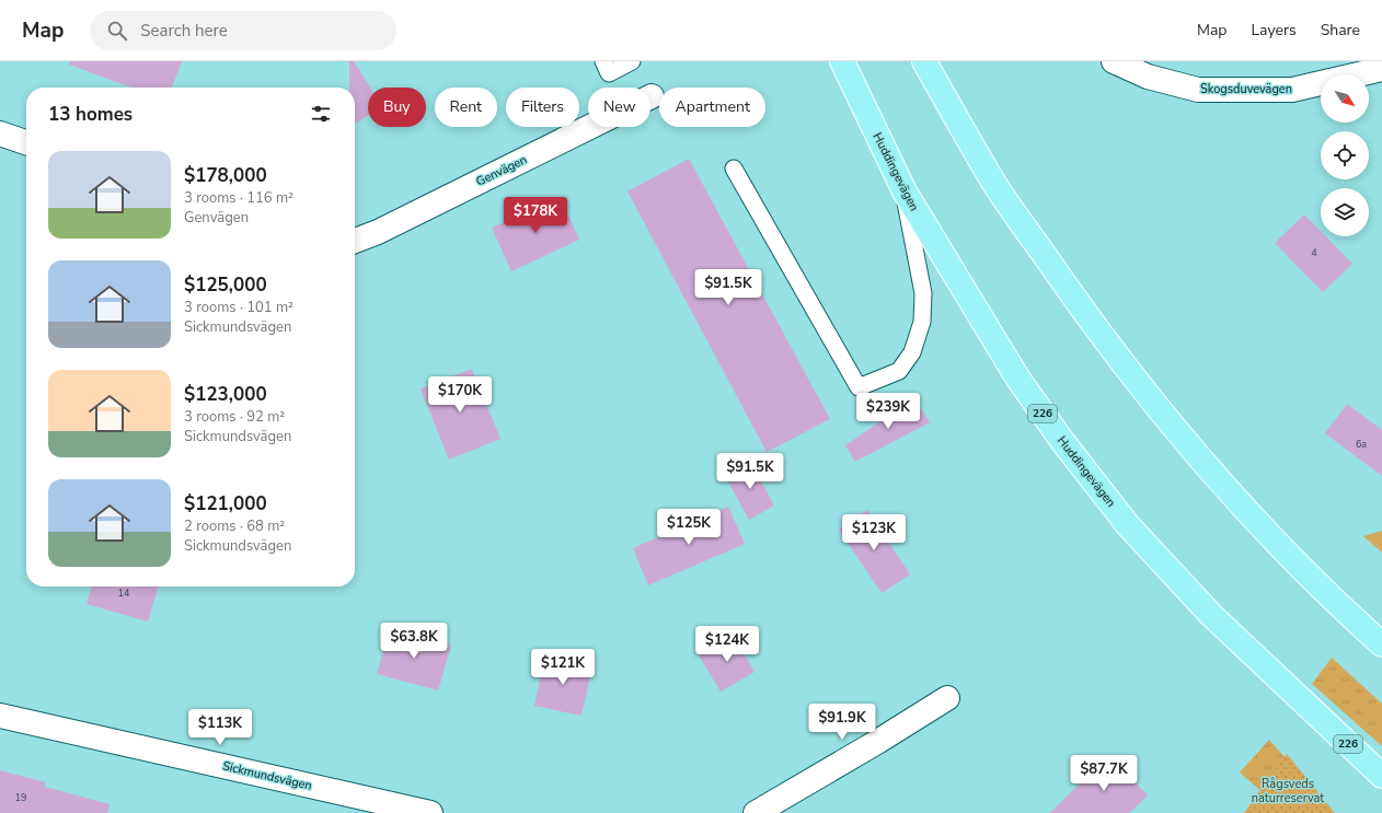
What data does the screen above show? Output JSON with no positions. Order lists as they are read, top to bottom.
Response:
{
  "streets": {
    "main road": ["Huddingevägen", "226"],
    "street": ["Skogsduvevägen", "Genvägen", "Sickmundsvägen"]
  },
  "parks": ["Rågsveds naturreservat"],
  "house_numbers": [
    "4",
    "6a",
    "14",
    "19"
  ],
  "north": "bottom right",
  "page": {
    "header": "Map",
    "search": "Search here",
    "nav": ["Map", "Layers", "Share"],
    "chip": [
      "Buy",
      "Rent",
      "Filters",
      "New",
      "Apartment"
    ],
    "heading": "13 homes",
    "list": [
      {
        "name": "$178,000",
        "note": "3 rooms · 116 m² · Genvägen"
      },
      {
        "name": "$125,000",
        "note": "3 rooms · 101 m² · Sickmundsvägen"
      },
      {
        "name": "$123,000",
        "note": "3 rooms · 92 m² · Sickmundsvägen"
      },
      {
        "name": "$121,000",
        "note": "2 rooms · 68 m² · Sickmundsvägen"
      }
    ],
    "price": [
      "$178K",
      "$91.5K",
      "$170K",
      "$239K",
      "$91.5K",
      "$125K",
      "$123K",
      "$63.8K",
      "$124K",
      "$121K",
      "$91.9K",
      "$113K",
      "$87.7K"
    ]
  }
}
